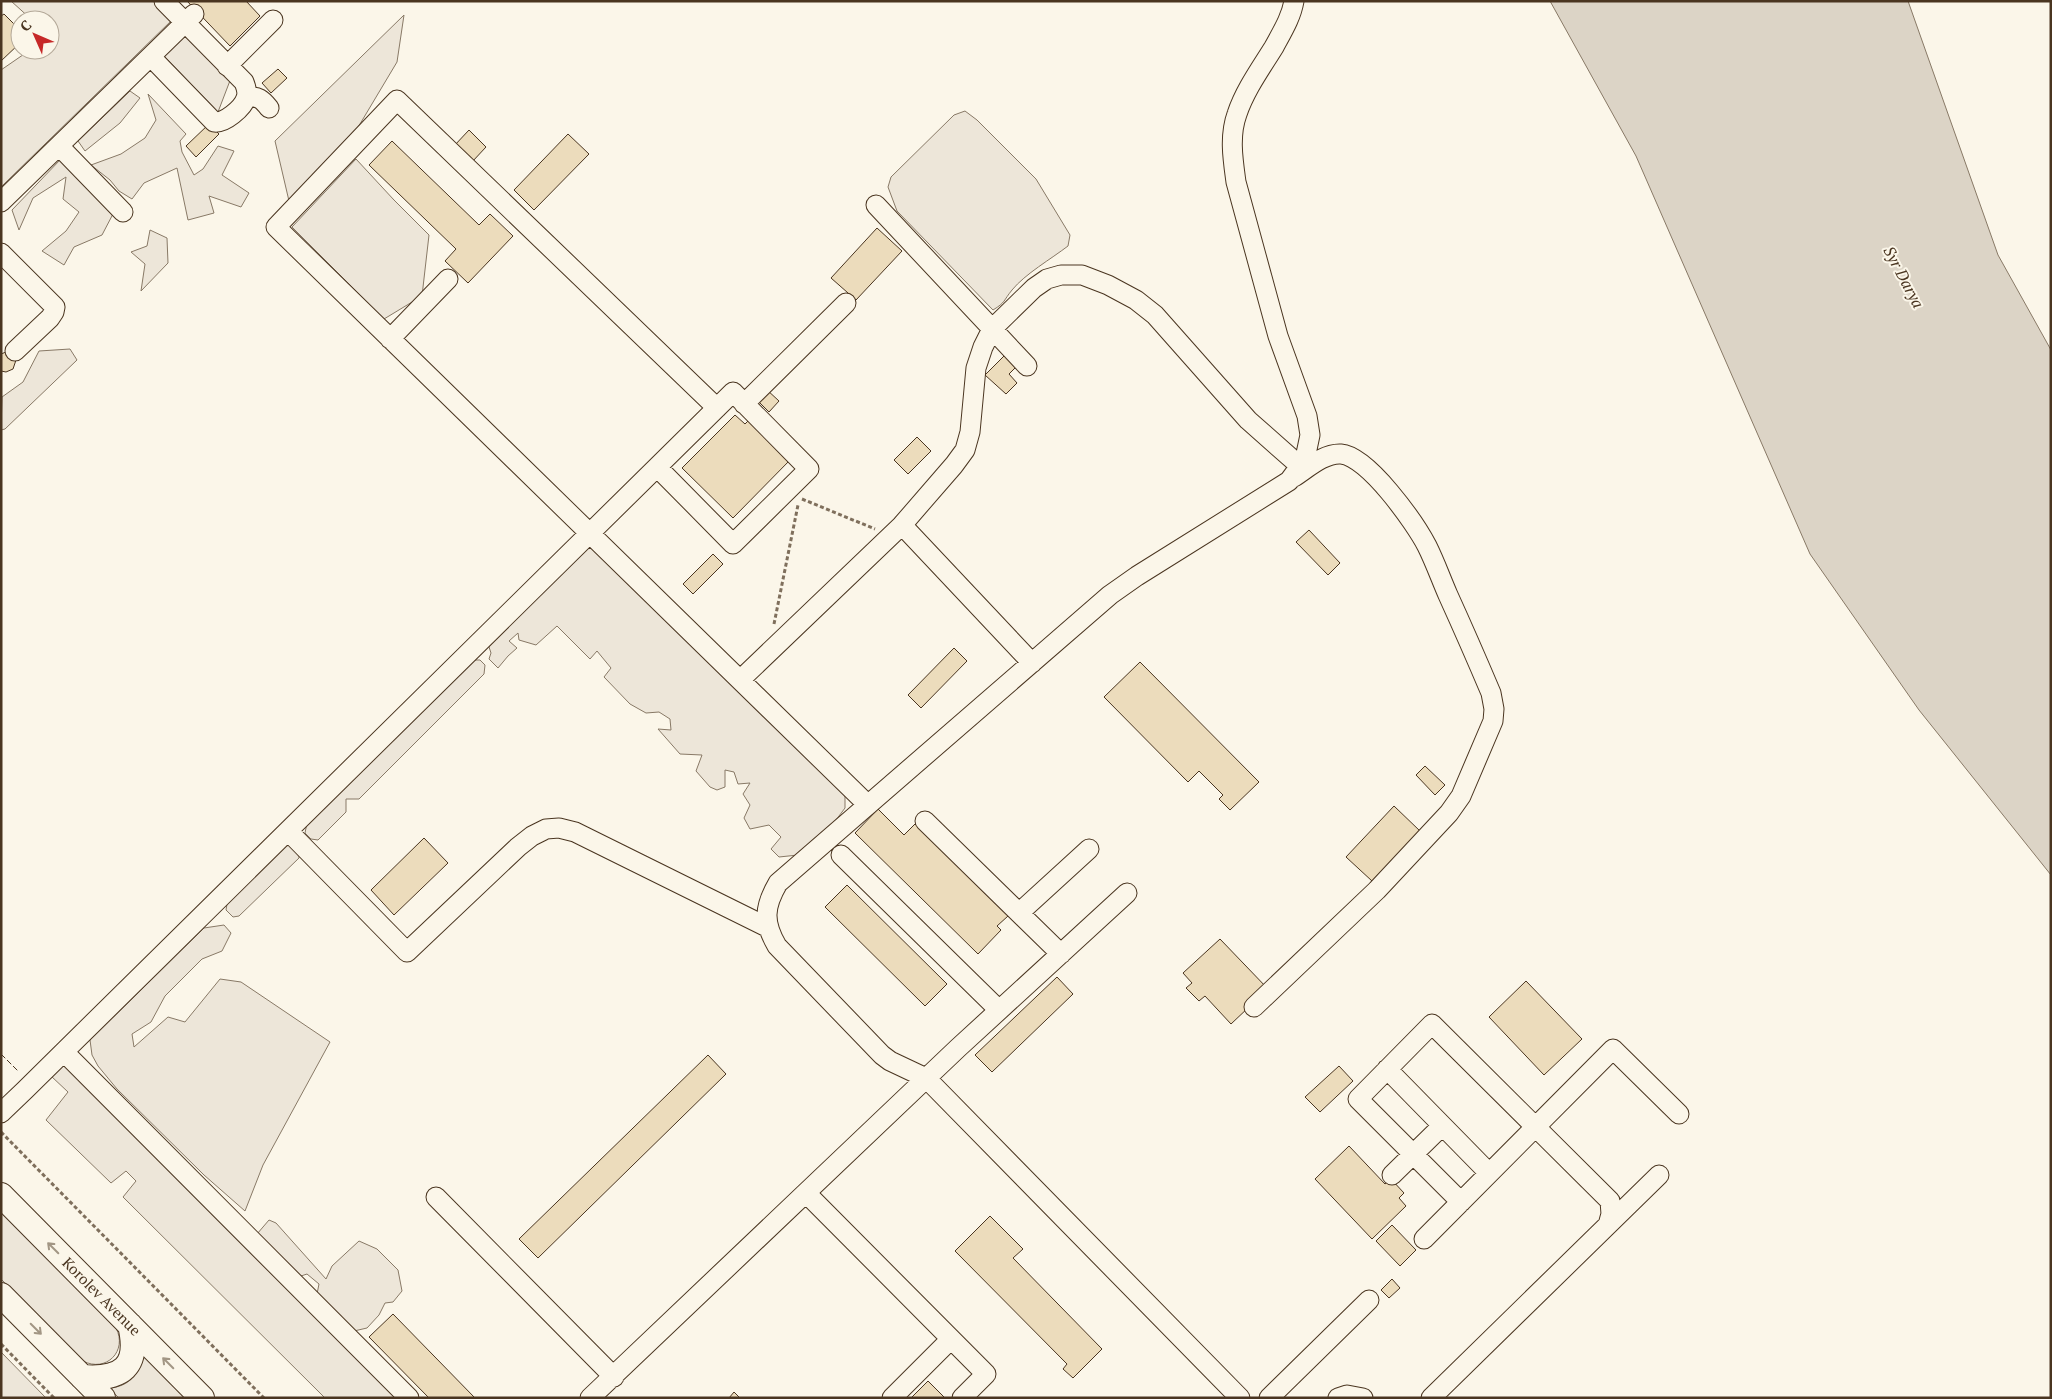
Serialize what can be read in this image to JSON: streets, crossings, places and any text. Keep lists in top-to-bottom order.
{
  "streets": {
    "main road": ["Korolev Avenue"]
  },
  "water": ["Syr Darya"],
  "north": "top left"
}
